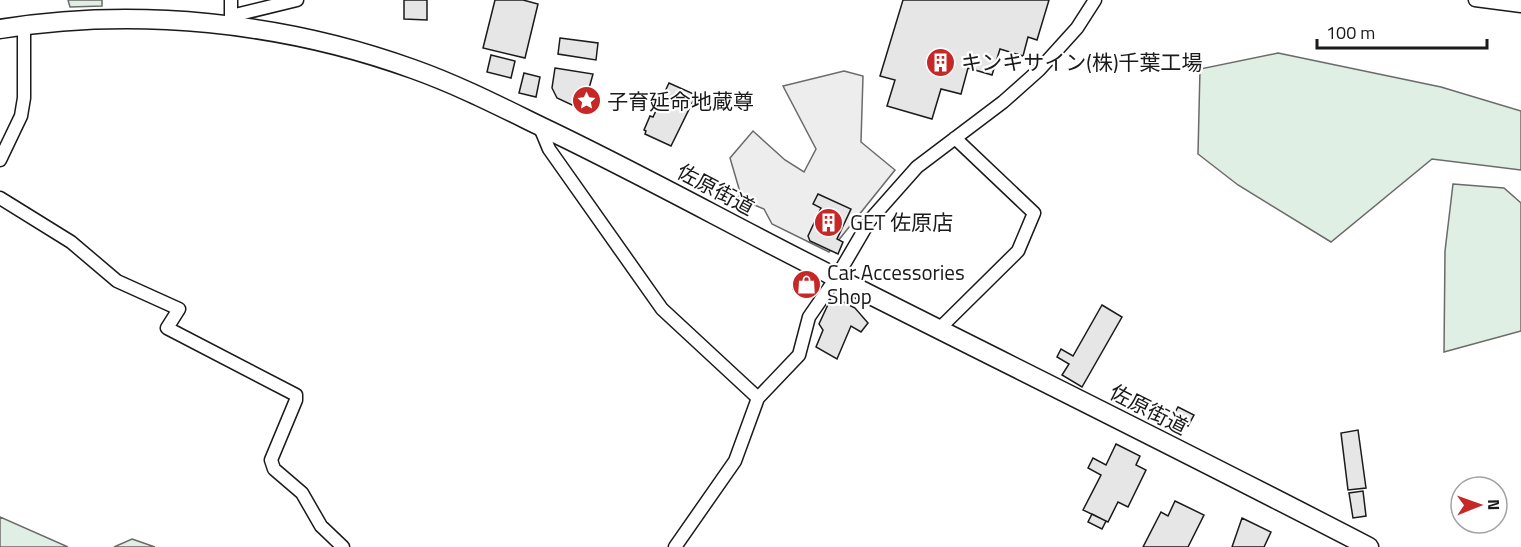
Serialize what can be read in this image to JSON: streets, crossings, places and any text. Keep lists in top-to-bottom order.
{
  "streets": {
    "highway": ["佐原街道"]
  },
  "places": {
    "building": ["キンキサイン(株)千葉工場", "GET 佐原店"],
    "place": ["子育延命地蔵尊"],
    "shop": ["Car Accessories Shop"]
  },
  "scale_bar": "100 m",
  "north": "right"
}
